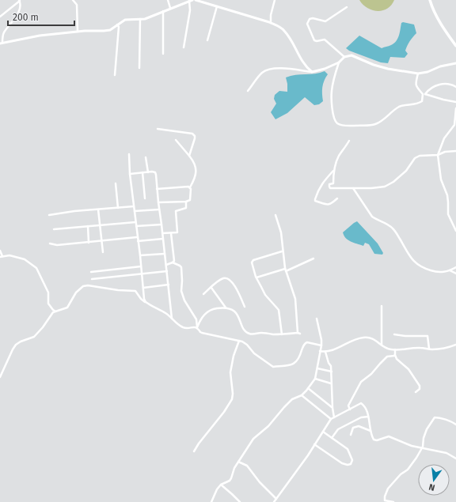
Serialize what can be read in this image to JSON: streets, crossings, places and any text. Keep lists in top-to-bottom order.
{
  "scale_bar": "200 m",
  "north": "bottom"
}
